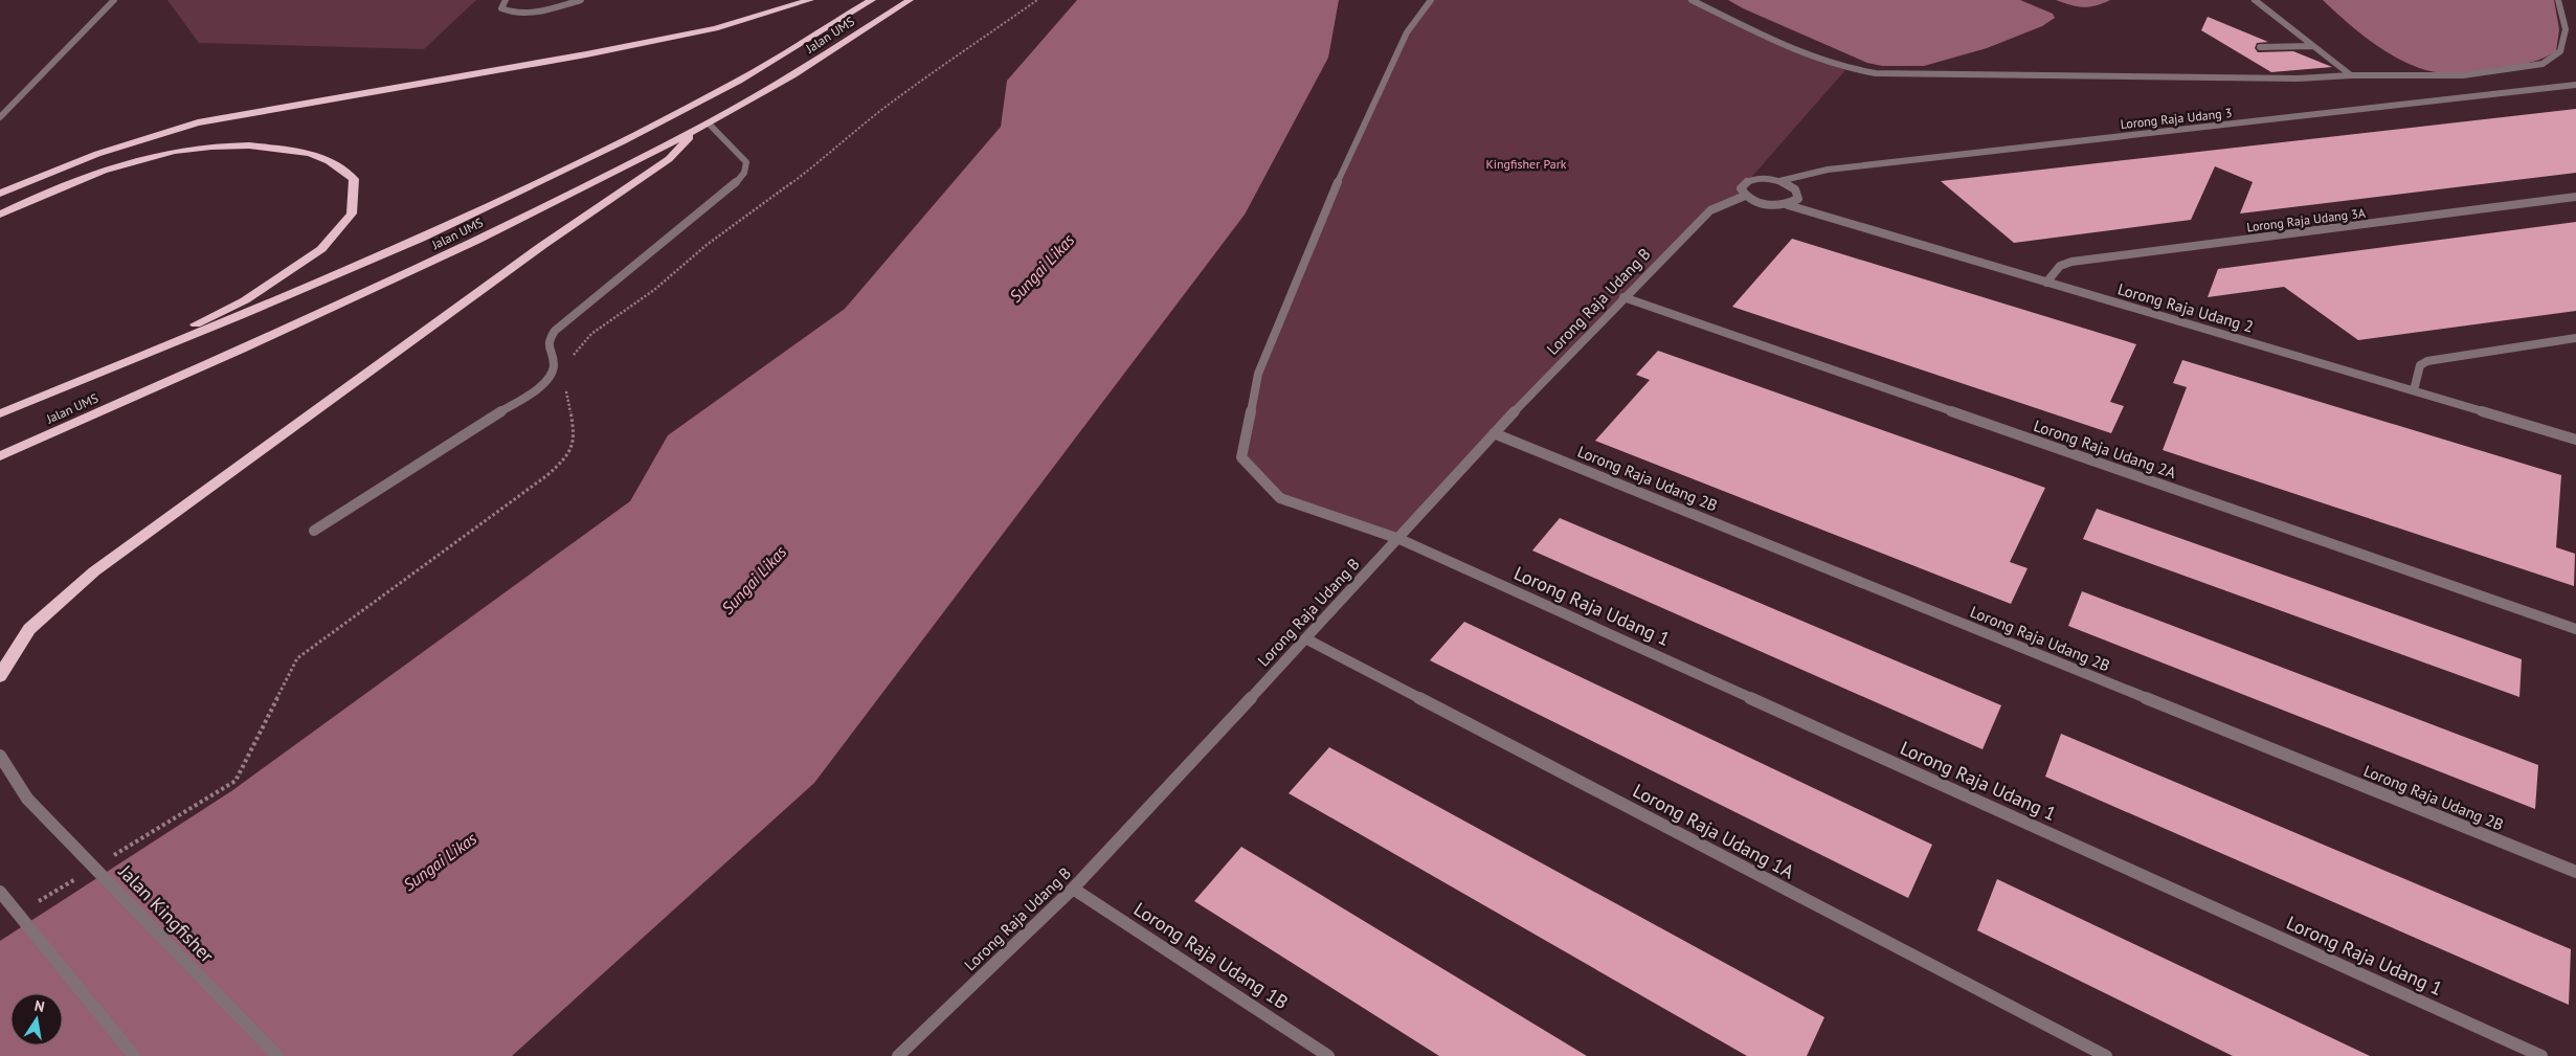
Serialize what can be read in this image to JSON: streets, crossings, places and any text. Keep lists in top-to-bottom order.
{
  "streets": {
    "highway": ["Jalan UMS"],
    "street": [
      "Lorong Raja Udang 3",
      "Lorong Raja Udang 3A",
      "Lorong Raja Udang B",
      "Lorong Raja Udang 2",
      "Lorong Raja Udang 2A",
      "Lorong Raja Udang 2B",
      "Lorong Raja Udang 1",
      "Lorong Raja Udang 1A",
      "Jalan Kingfisher",
      "Lorong Raja Udang 1B"
    ]
  },
  "crossings": [
    ["Lorong Raja Udang 3", "Lorong Raja Udang B"],
    ["Lorong Raja Udang 3", "Lorong Raja Udang 2"],
    ["Lorong Raja Udang 3A", "Lorong Raja Udang 2"],
    ["Lorong Raja Udang B", "Lorong Raja Udang 2"],
    ["Lorong Raja Udang B", "Lorong Raja Udang 2A"],
    ["Lorong Raja Udang B", "Lorong Raja Udang 2B"],
    ["Lorong Raja Udang B", "Lorong Raja Udang 1"],
    ["Lorong Raja Udang B", "Lorong Raja Udang 1A"],
    ["Lorong Raja Udang B", "Lorong Raja Udang 1B"]
  ],
  "water": ["Sungai Likas"],
  "parks": ["Kingfisher Park"],
  "north": "top"
}
